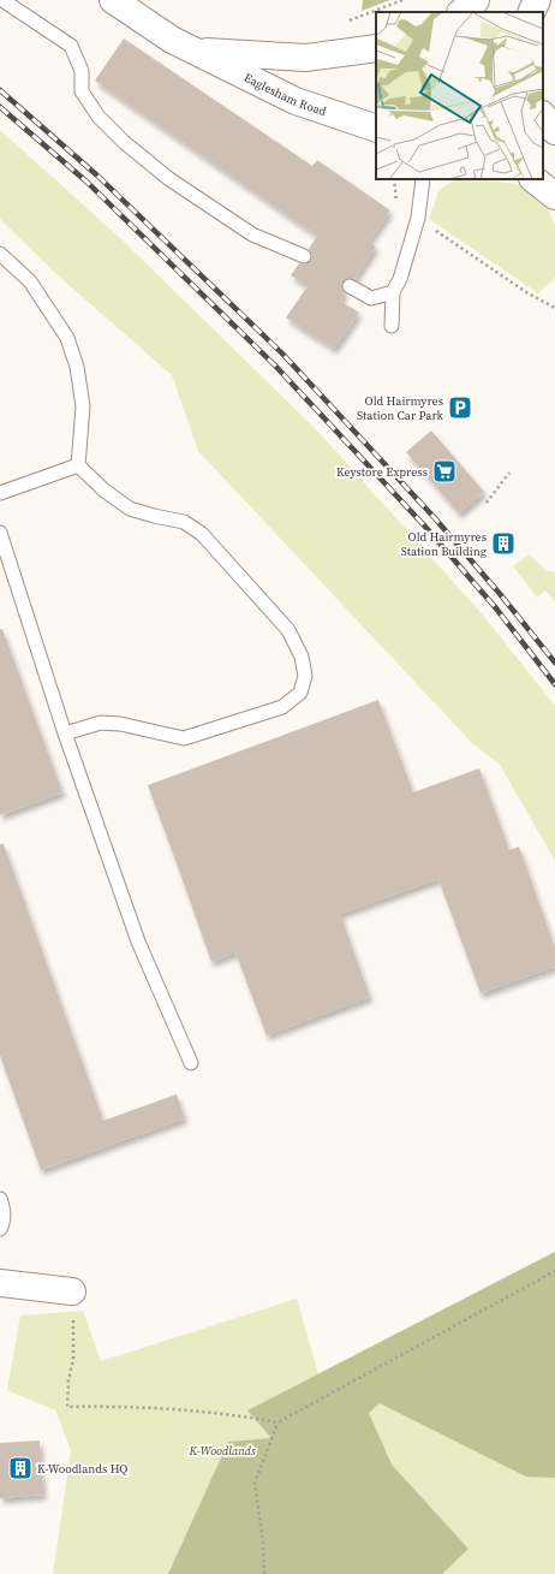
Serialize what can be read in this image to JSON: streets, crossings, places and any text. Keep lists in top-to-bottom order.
{
  "streets": {
    "main road": ["Eaglesham Road"]
  },
  "parks": ["K-Woodlands"],
  "places": {
    "parking": ["Old Hairmyres Station Car Park"],
    "supermarket": ["Keystore Express"],
    "building": ["Old Hairmyres Station Building", "K-Woodlands HQ"]
  }
}
